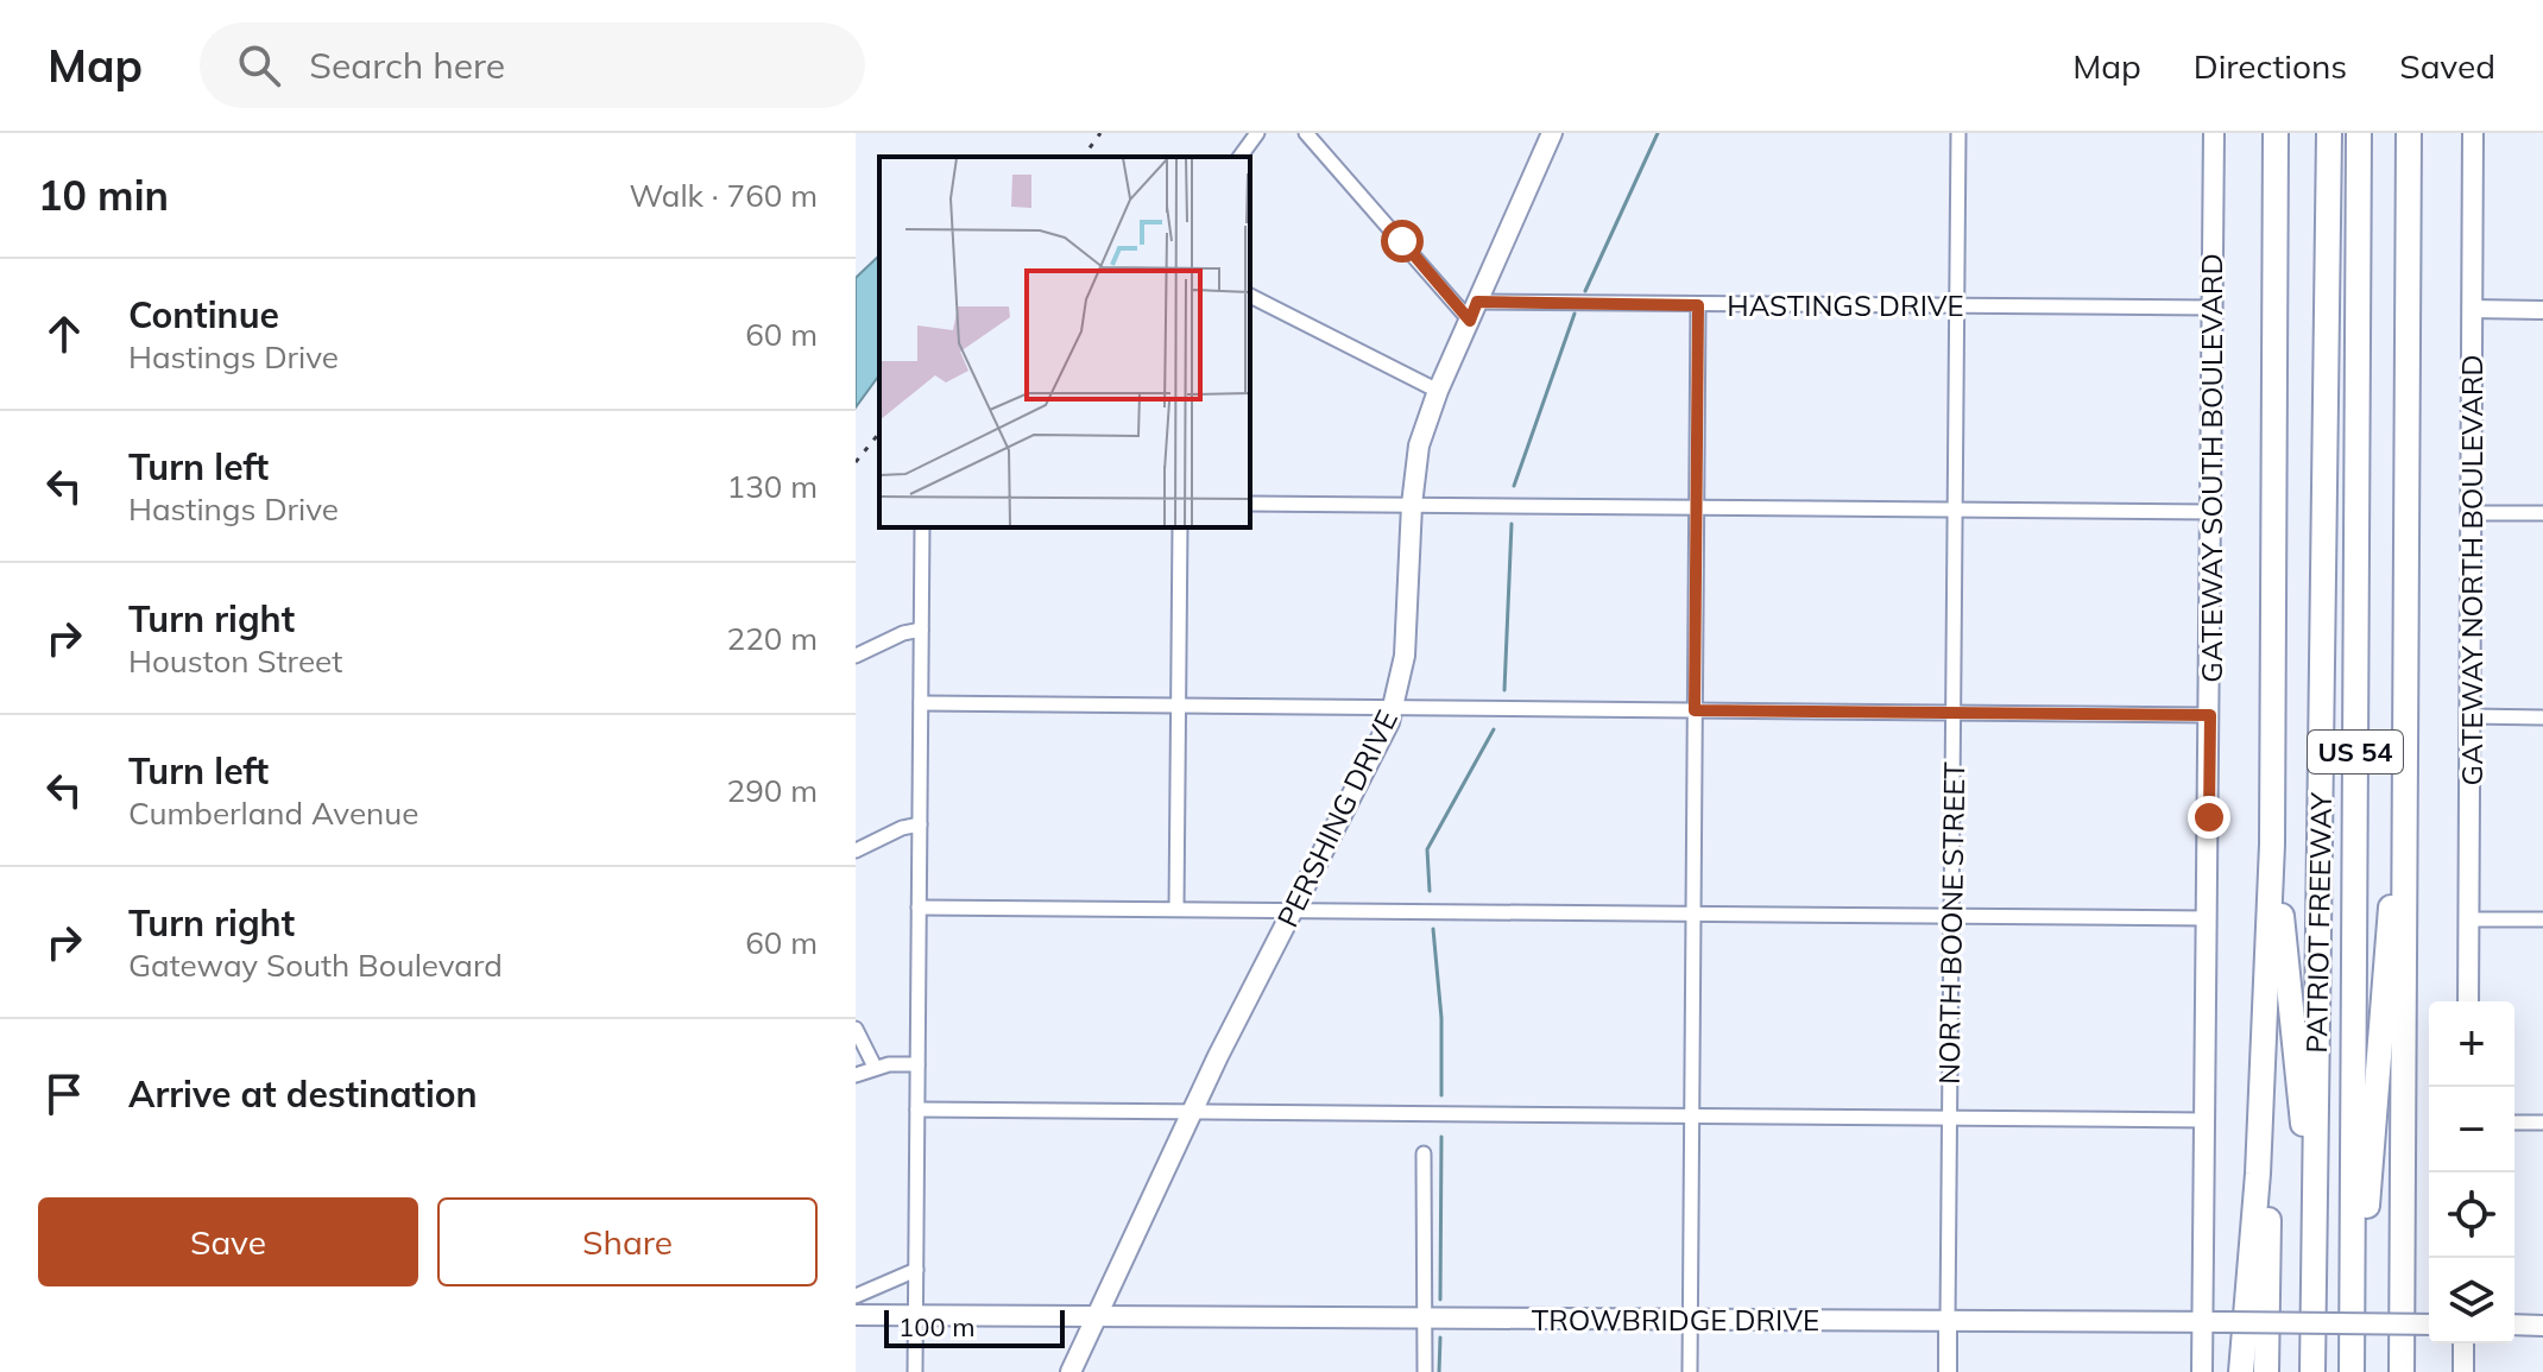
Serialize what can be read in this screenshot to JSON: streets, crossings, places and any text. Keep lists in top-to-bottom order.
{
  "streets": {
    "highway": ["US 54", "PATRIOT FREEWAY"],
    "main road": [
      "GATEWAY SOUTH BOULEVARD",
      "GATEWAY NORTH BOULEVARD",
      "PERSHING DRIVE",
      "TROWBRIDGE DRIVE"
    ],
    "street": ["HASTINGS DRIVE", "NORTH BOONE STREET"]
  },
  "crossings": [
    ["HASTINGS DRIVE", "GATEWAY SOUTH BOULEVARD"],
    ["HASTINGS DRIVE", "PERSHING DRIVE"],
    ["HASTINGS DRIVE", "NORTH BOONE STREET"],
    ["GATEWAY SOUTH BOULEVARD", "TROWBRIDGE DRIVE"],
    ["PERSHING DRIVE", "TROWBRIDGE DRIVE"],
    ["NORTH BOONE STREET", "TROWBRIDGE DRIVE"]
  ],
  "scale_bar": "100 m",
  "page": {
    "header": "Map",
    "search": "Search here",
    "nav": ["Map", "Directions", "Saved"],
    "heading": ["10 min", "Walk · 760 m"],
    "list": [
      ["Continue", "Hastings Drive", "60 m"],
      ["Turn left", "Hastings Drive", "130 m"],
      ["Turn right", "Houston Street", "220 m"],
      ["Turn left", "Cumberland Avenue", "290 m"],
      ["Turn right", "Gateway South Boulevard", "60 m"],
      "Arrive at destination"
    ],
    "map_buttons": ["+", "−"],
    "buttons": ["Save", "Share"],
    "scale": "100 m"
  }
}
